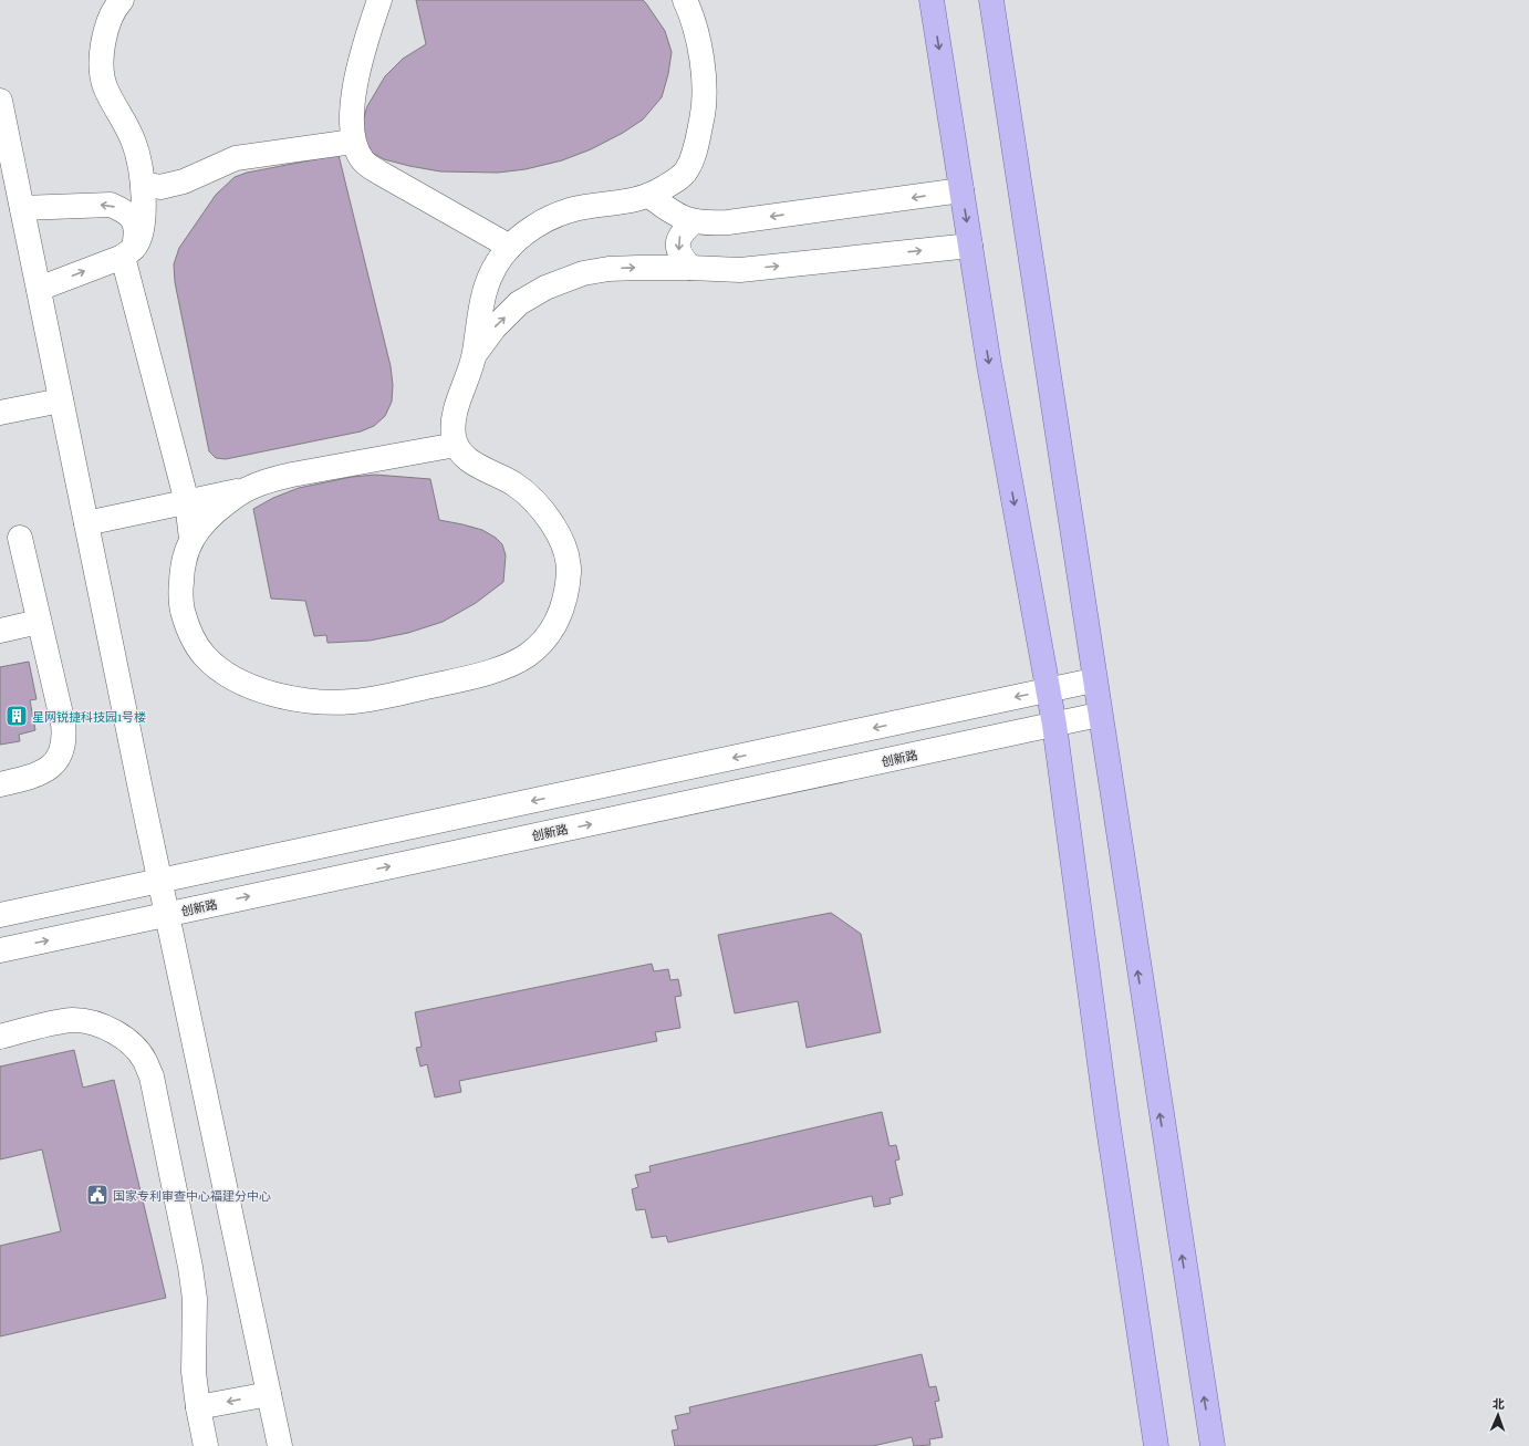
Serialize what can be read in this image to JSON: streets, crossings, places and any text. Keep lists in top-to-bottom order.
{
  "streets": {
    "street": ["创新路"]
  },
  "places": {
    "building": ["星网锐捷科技园1号楼"],
    "public building": ["国家专利审查中心福建分中心"]
  },
  "north": "top"
}
